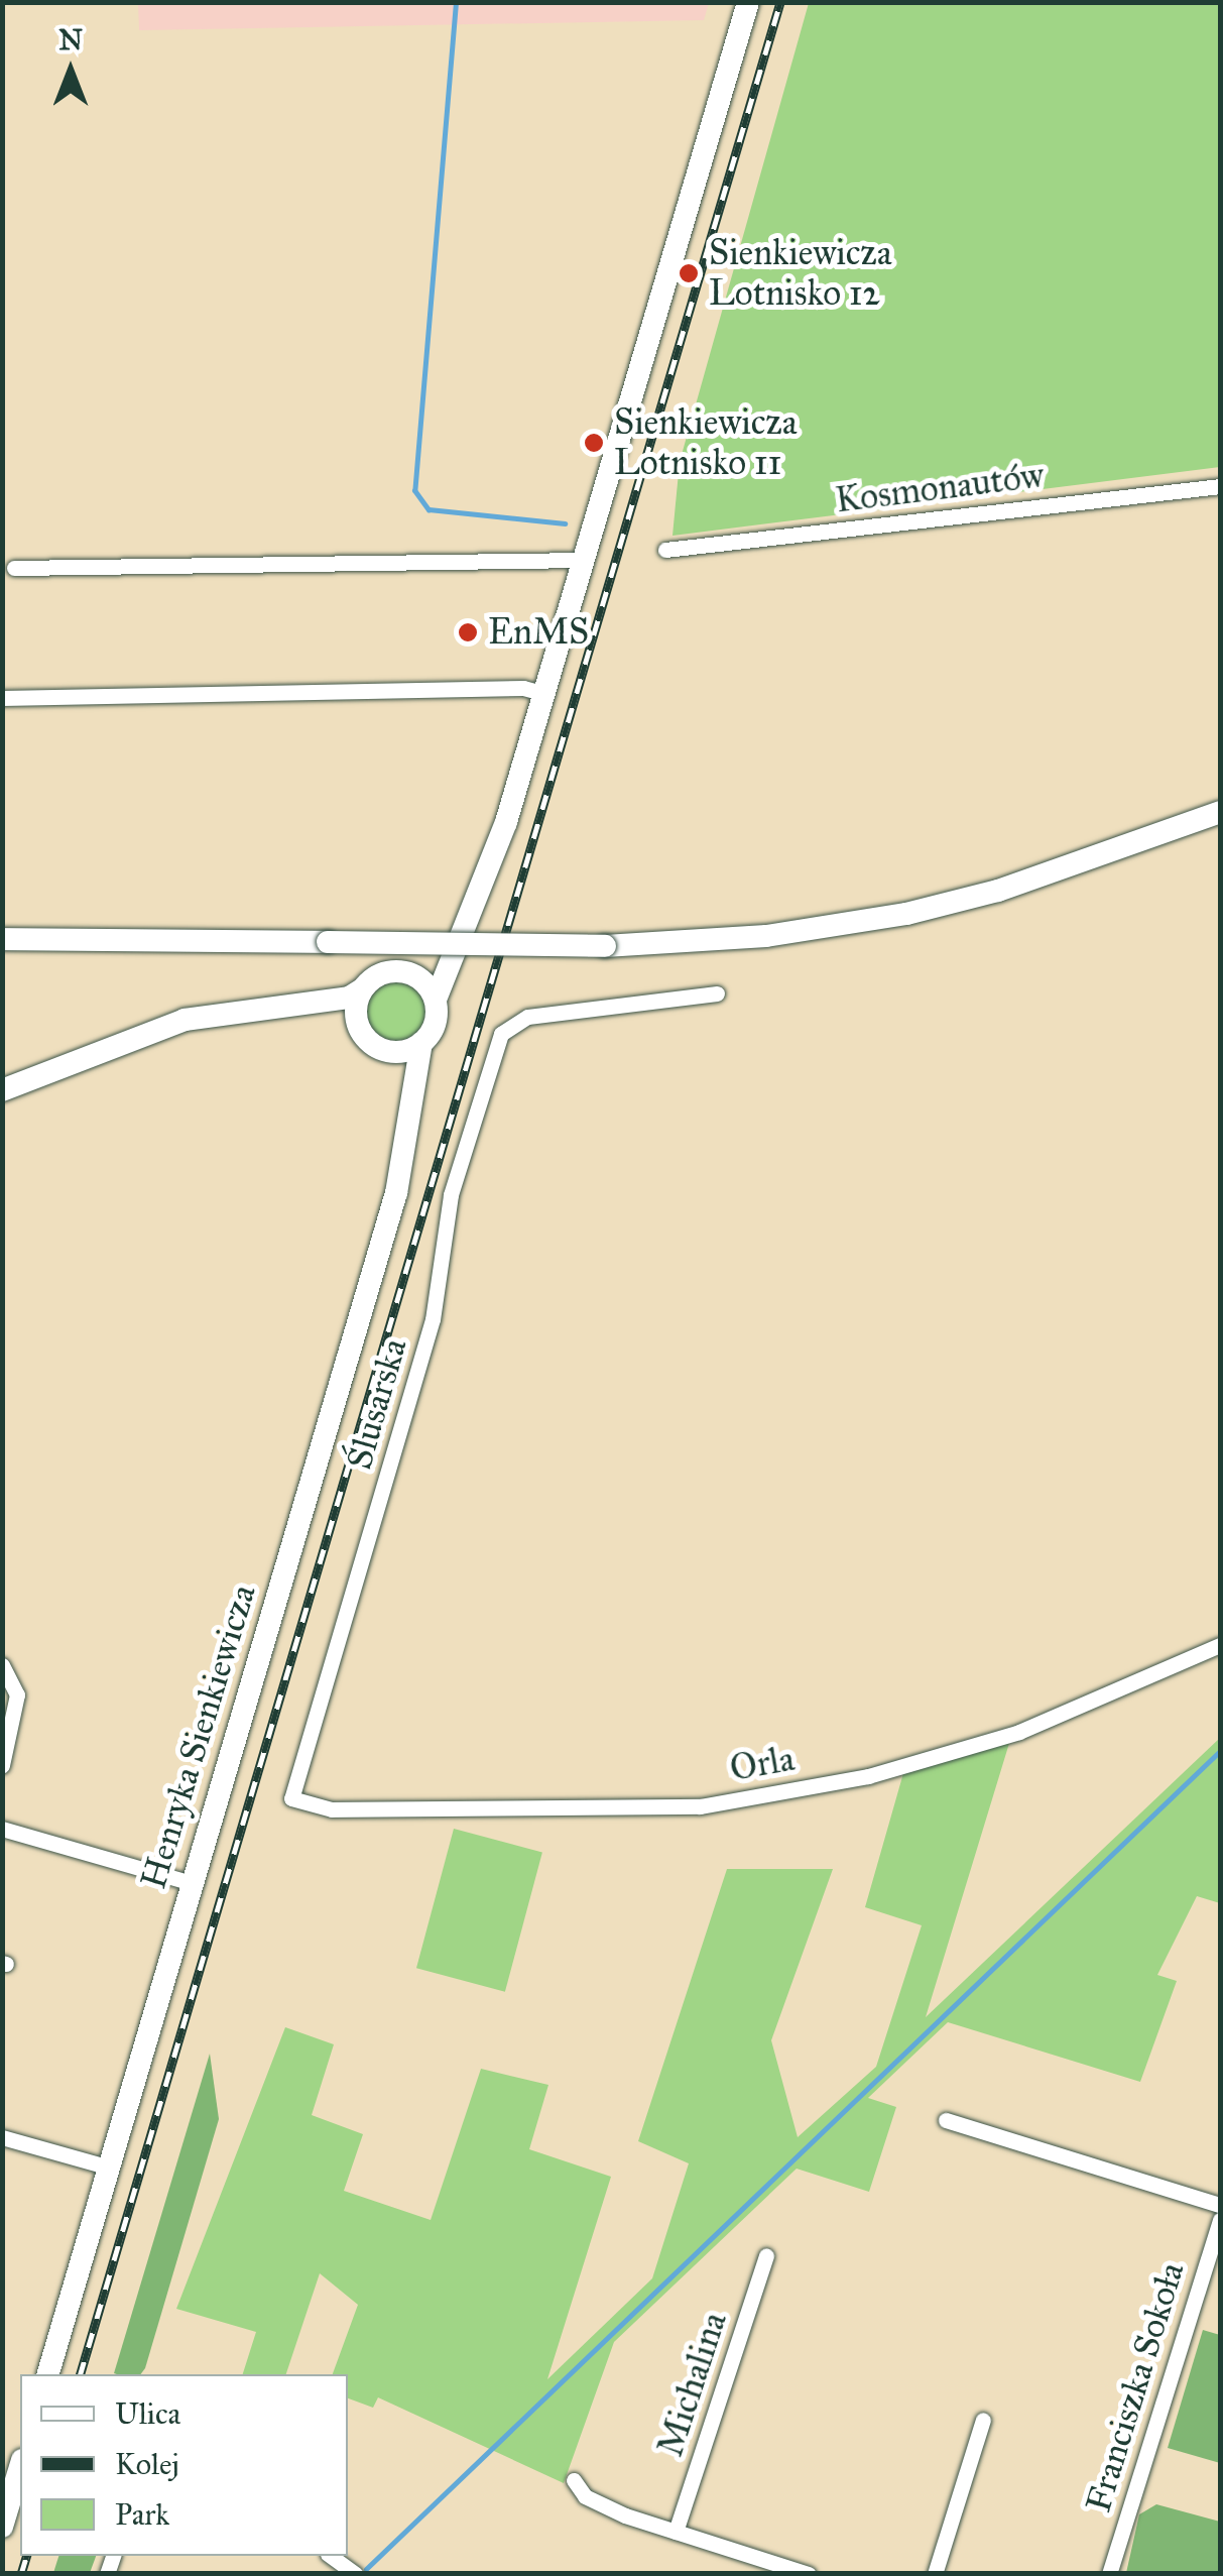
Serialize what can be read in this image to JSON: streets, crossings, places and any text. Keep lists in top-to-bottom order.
{
  "streets": {
    "main road": ["Henryka Sienkiewicza"],
    "street": [
      "Kosmonautów",
      "Ślusarska",
      "Orla",
      "Michalina",
      "Franciszka Sokoła"
    ]
  },
  "crossings": [
    ["Ślusarska", "Orla"]
  ],
  "places": ["Sienkiewicza Lotnisko 12", "Sienkiewicza Lotnisko 11", "EnMS"],
  "legend": ["Ulica", "Kolej", "Park"],
  "north": "top"
}
